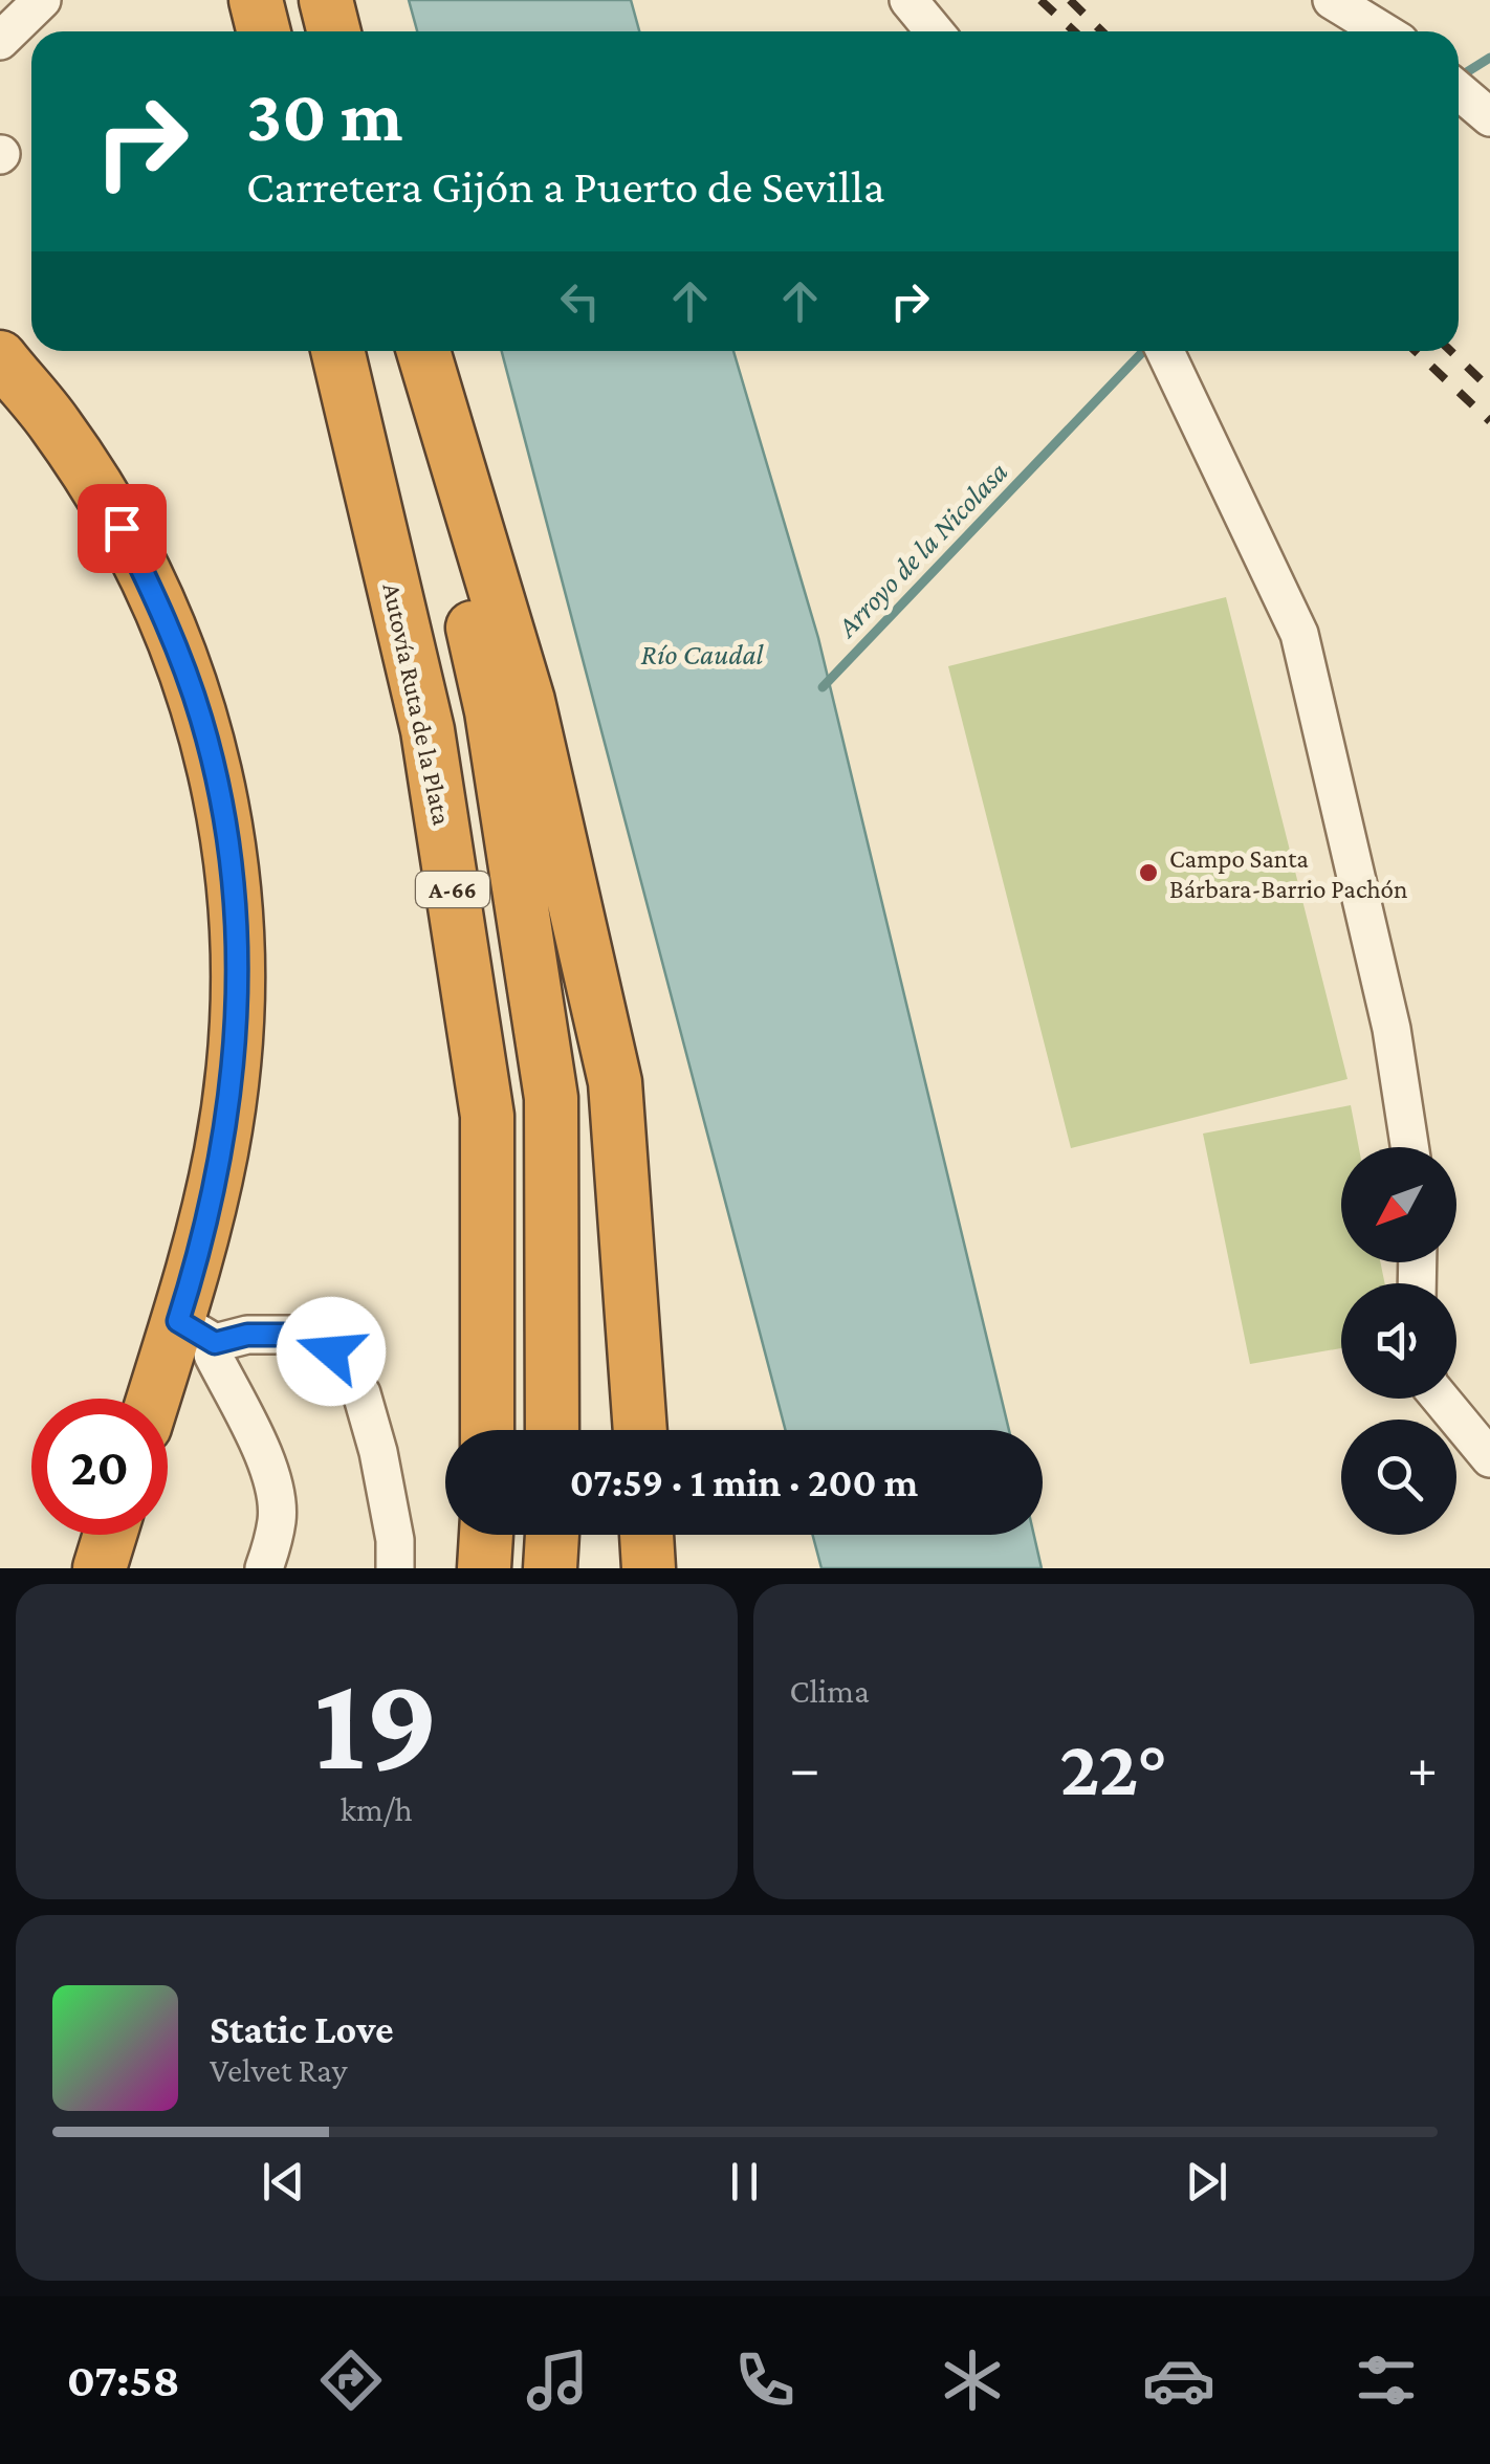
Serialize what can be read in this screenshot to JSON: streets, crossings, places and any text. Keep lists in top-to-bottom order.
{
  "streets": {
    "highway": ["Autovía Ruta de la Plata", "A-66"]
  },
  "water": ["Arroyo de la Nicolasa", "Río Caudal"],
  "places": ["Campo Santa Bárbara-Barrio Pachón"],
  "north": "bottom left",
  "page": {
    "turn": ["30 m", "Carretera Gijón a Puerto de Sevilla"],
    "limit": "20",
    "trip": "07:59 · 1 min · 200 m",
    "tile": [
      ["19", "km/h"],
      "Clima"
    ],
    "heat": ["−", "22°", "+"],
    "song": ["Static Love", "Velvet Ray"],
    "tabs": "07:58"
  }
}
